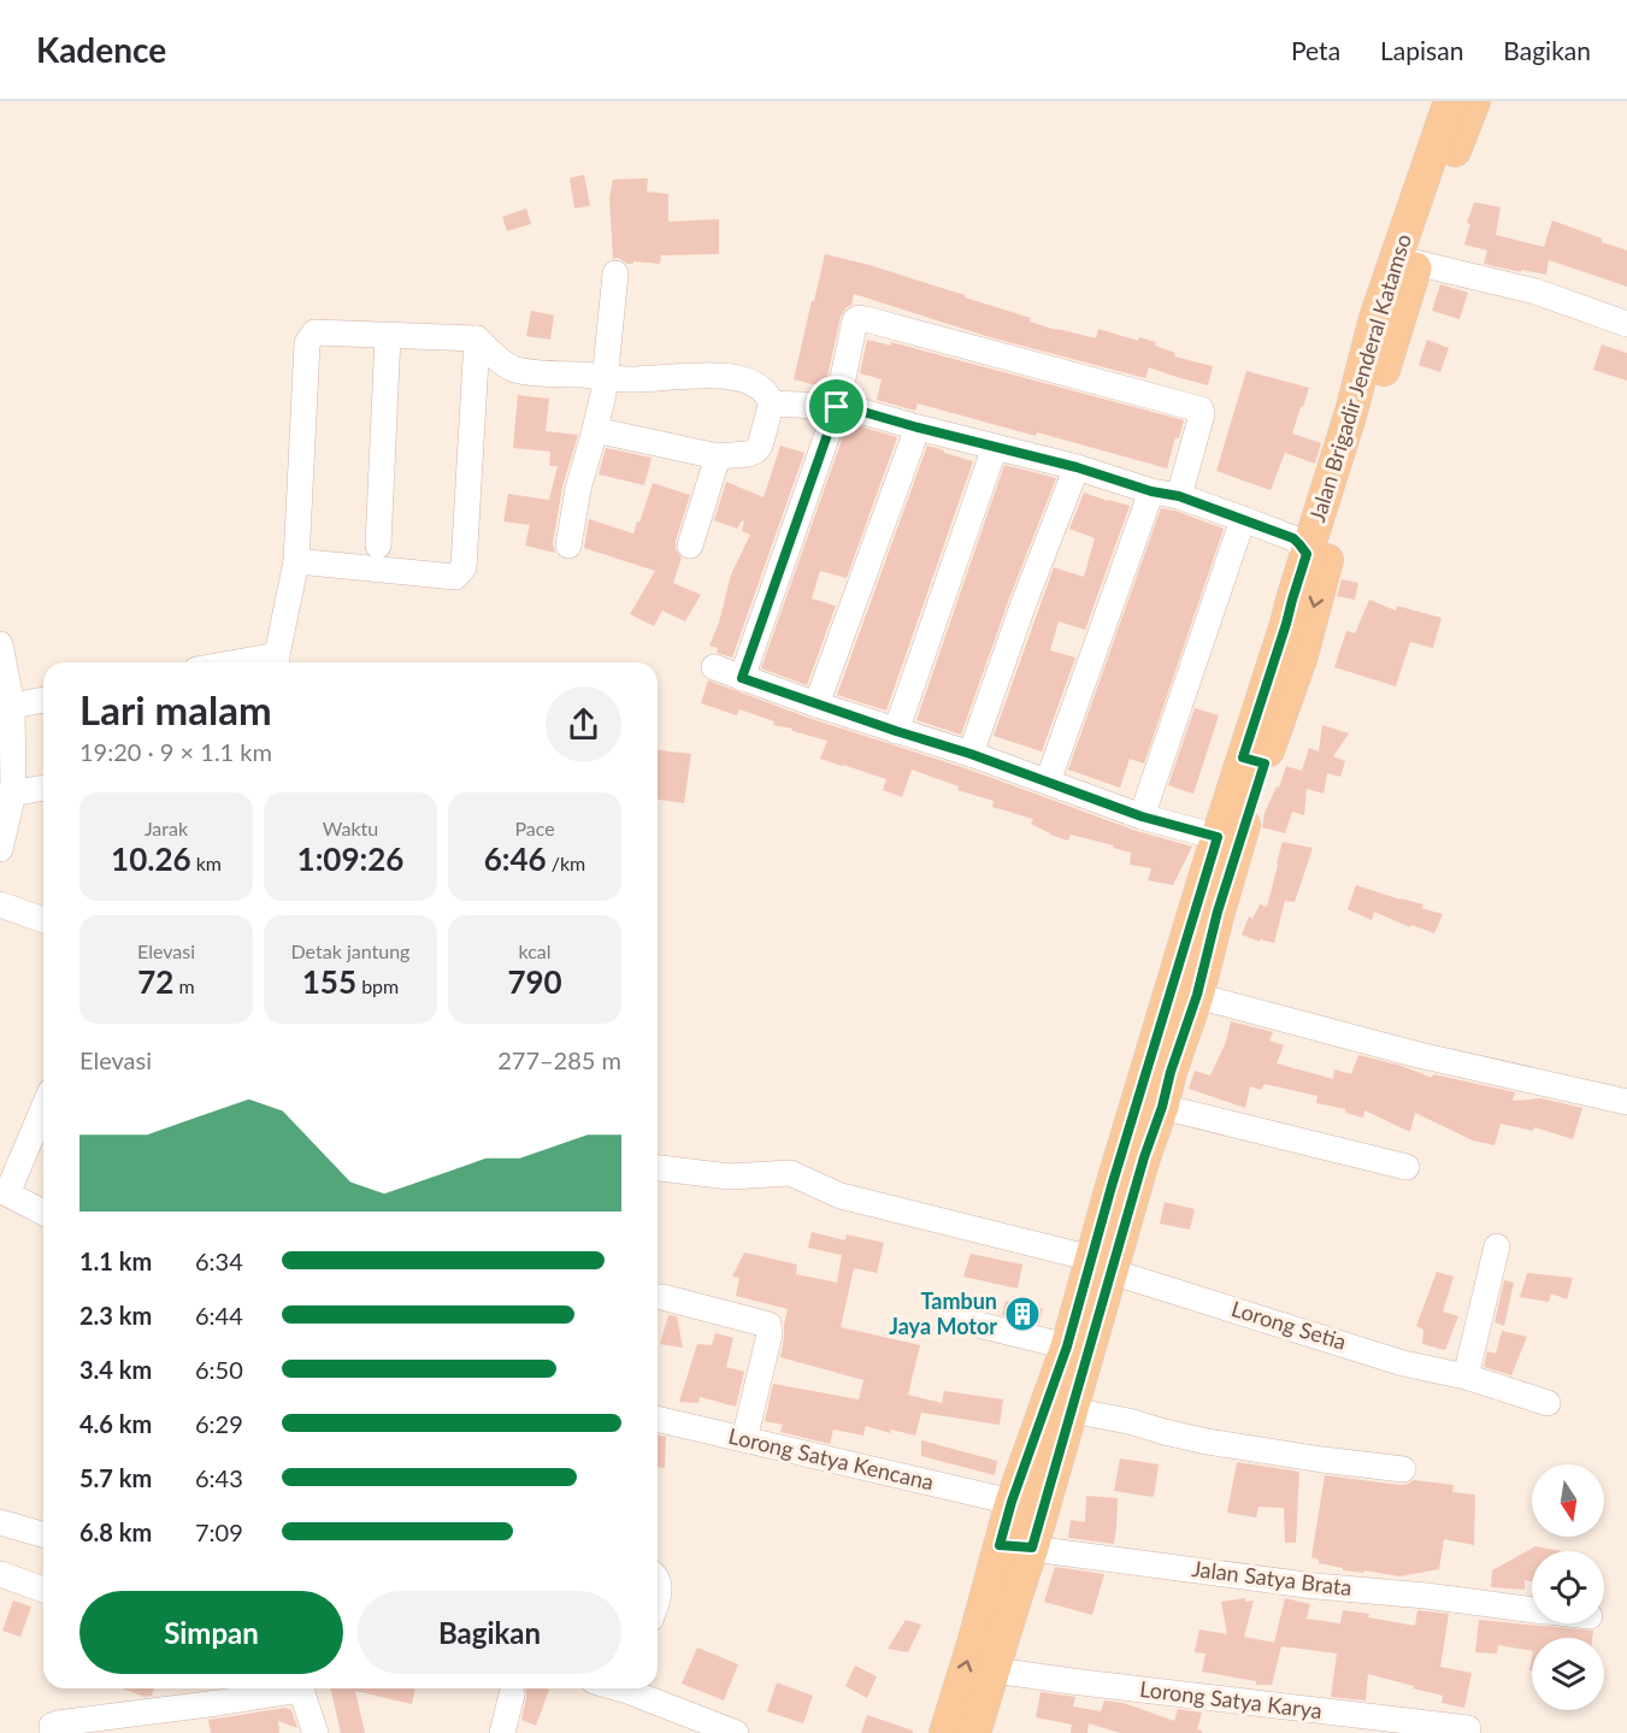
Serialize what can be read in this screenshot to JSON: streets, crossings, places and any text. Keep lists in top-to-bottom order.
{
  "streets": {
    "main road": ["Jalan Brigadir Jenderal Katamso"],
    "street": [
      "Lorong Setia",
      "Lorong Satya Kencana",
      "Jalan Satya Brata",
      "Lorong Satya Karya"
    ]
  },
  "crossings": [
    ["Jalan Brigadir Jenderal Katamso", "Lorong Setia"],
    ["Jalan Brigadir Jenderal Katamso", "Lorong Satya Kencana"],
    ["Jalan Brigadir Jenderal Katamso", "Jalan Satya Brata"],
    ["Jalan Brigadir Jenderal Katamso", "Lorong Satya Karya"]
  ],
  "places": {
    "building": ["Tambun Jaya Motor"]
  },
  "north": "bottom",
  "page": {
    "header": "Kadence",
    "nav": ["Peta", "Lapisan", "Bagikan"],
    "heading": ["Lari malam", "19:20 · 9 × 1.1 km"],
    "stats": [
      ["Jarak", "10.26 km"],
      ["Waktu", "1:09:26"],
      ["Pace", "6:46 /km"],
      ["Elevasi", "72 m"],
      ["Detak jantung", "155 bpm"],
      ["kcal", "790"]
    ],
    "chart": ["Elevasi", "277–285 m"],
    "list": [
      {
        "name": "1.1 km",
        "note": "6:34"
      },
      {
        "name": "2.3 km",
        "note": "6:44"
      },
      {
        "name": "3.4 km",
        "note": "6:50"
      },
      {
        "name": "4.6 km",
        "note": "6:29"
      },
      {
        "name": "5.7 km",
        "note": "6:43"
      },
      {
        "name": "6.8 km",
        "note": "7:09"
      }
    ],
    "buttons": ["Simpan", "Bagikan"]
  }
}
